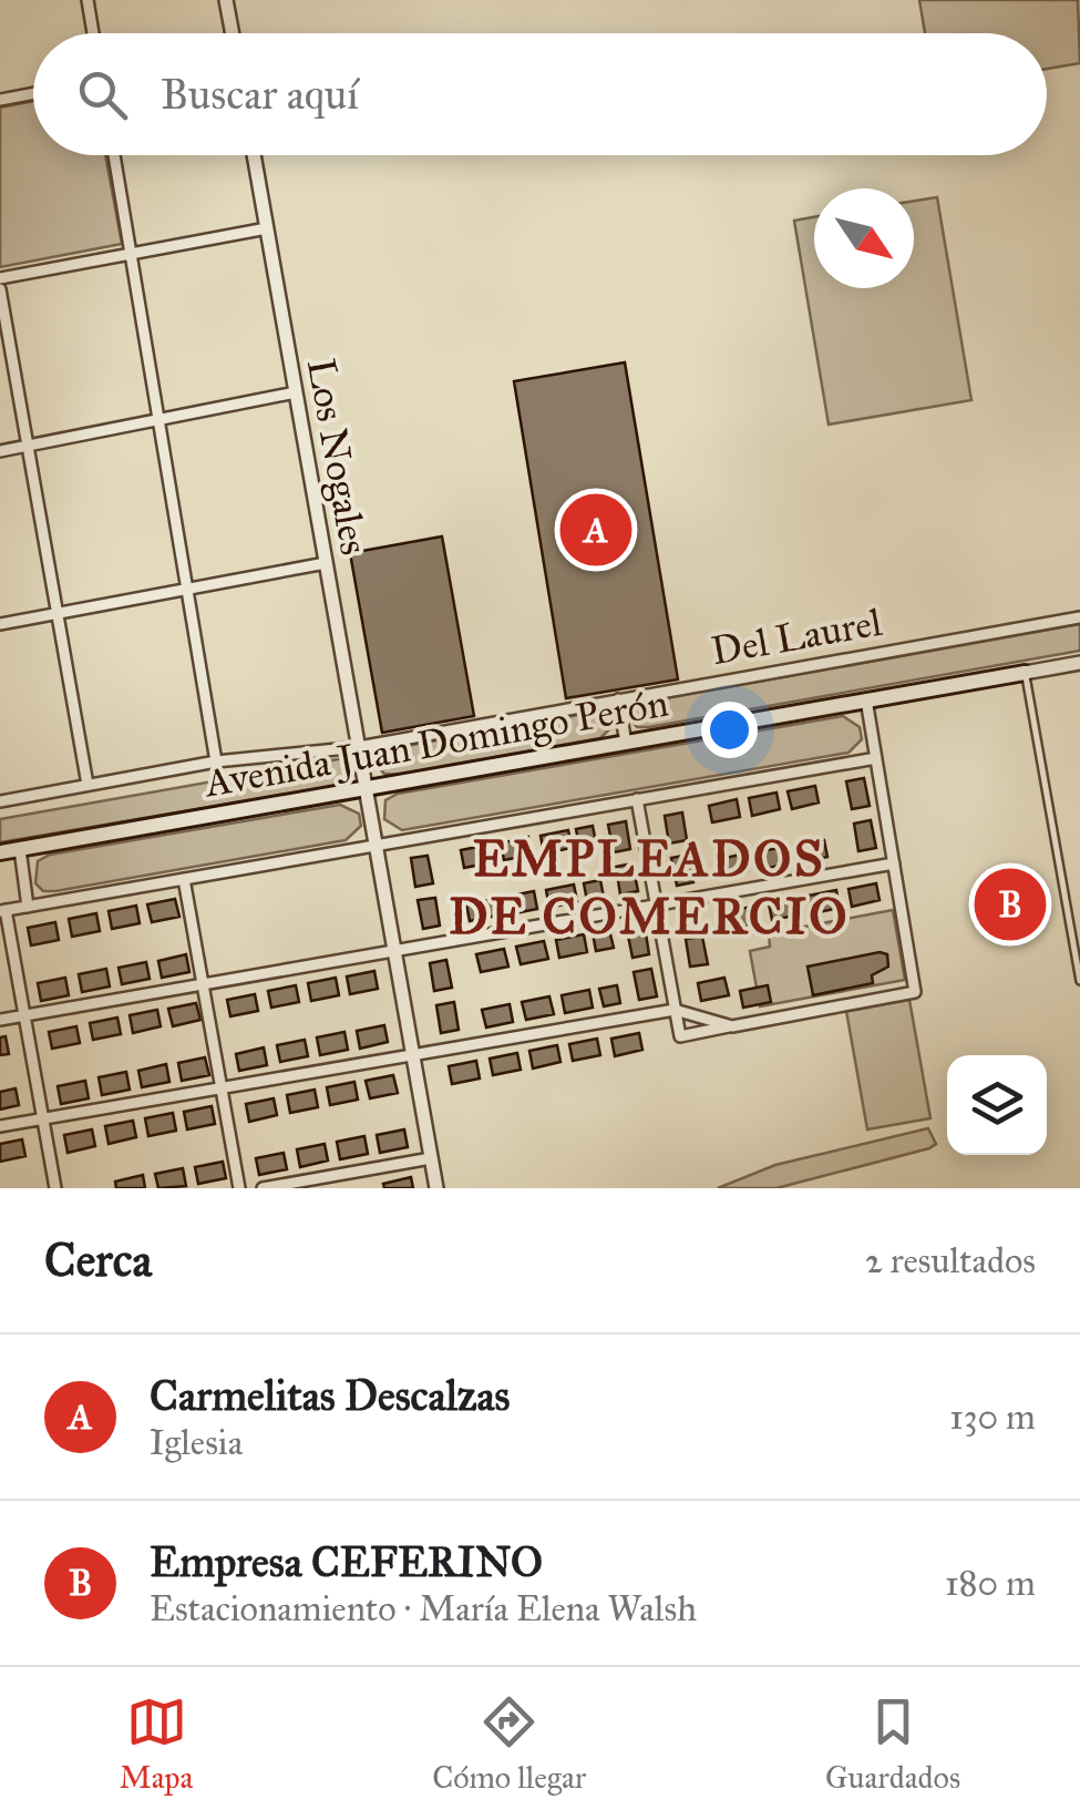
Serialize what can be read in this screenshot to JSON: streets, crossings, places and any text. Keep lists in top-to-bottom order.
{
  "streets": {
    "main road": ["Avenida Juan Domingo Perón"],
    "street": ["Los Nogales", "Del Laurel"]
  },
  "crossings": [
    ["Los Nogales", "Del Laurel"],
    ["Los Nogales", "Avenida Juan Domingo Perón"]
  ],
  "districts": ["EMPLEADOS DE COMERCIO"],
  "north": "bottom right",
  "page": {
    "search": "Buscar aquí",
    "pins": ["A", "B"],
    "heading": ["Cerca", "2 resultados"],
    "list": [
      {
        "mark": "A",
        "name": "Carmelitas Descalzas",
        "note": "Iglesia",
        "value": "130 m"
      },
      {
        "mark": "B",
        "name": "Empresa CEFERINO",
        "note": "Estacionamiento · María Elena Walsh",
        "value": "180 m"
      }
    ],
    "nav": ["Mapa", "Cómo llegar", "Guardados"]
  }
}
